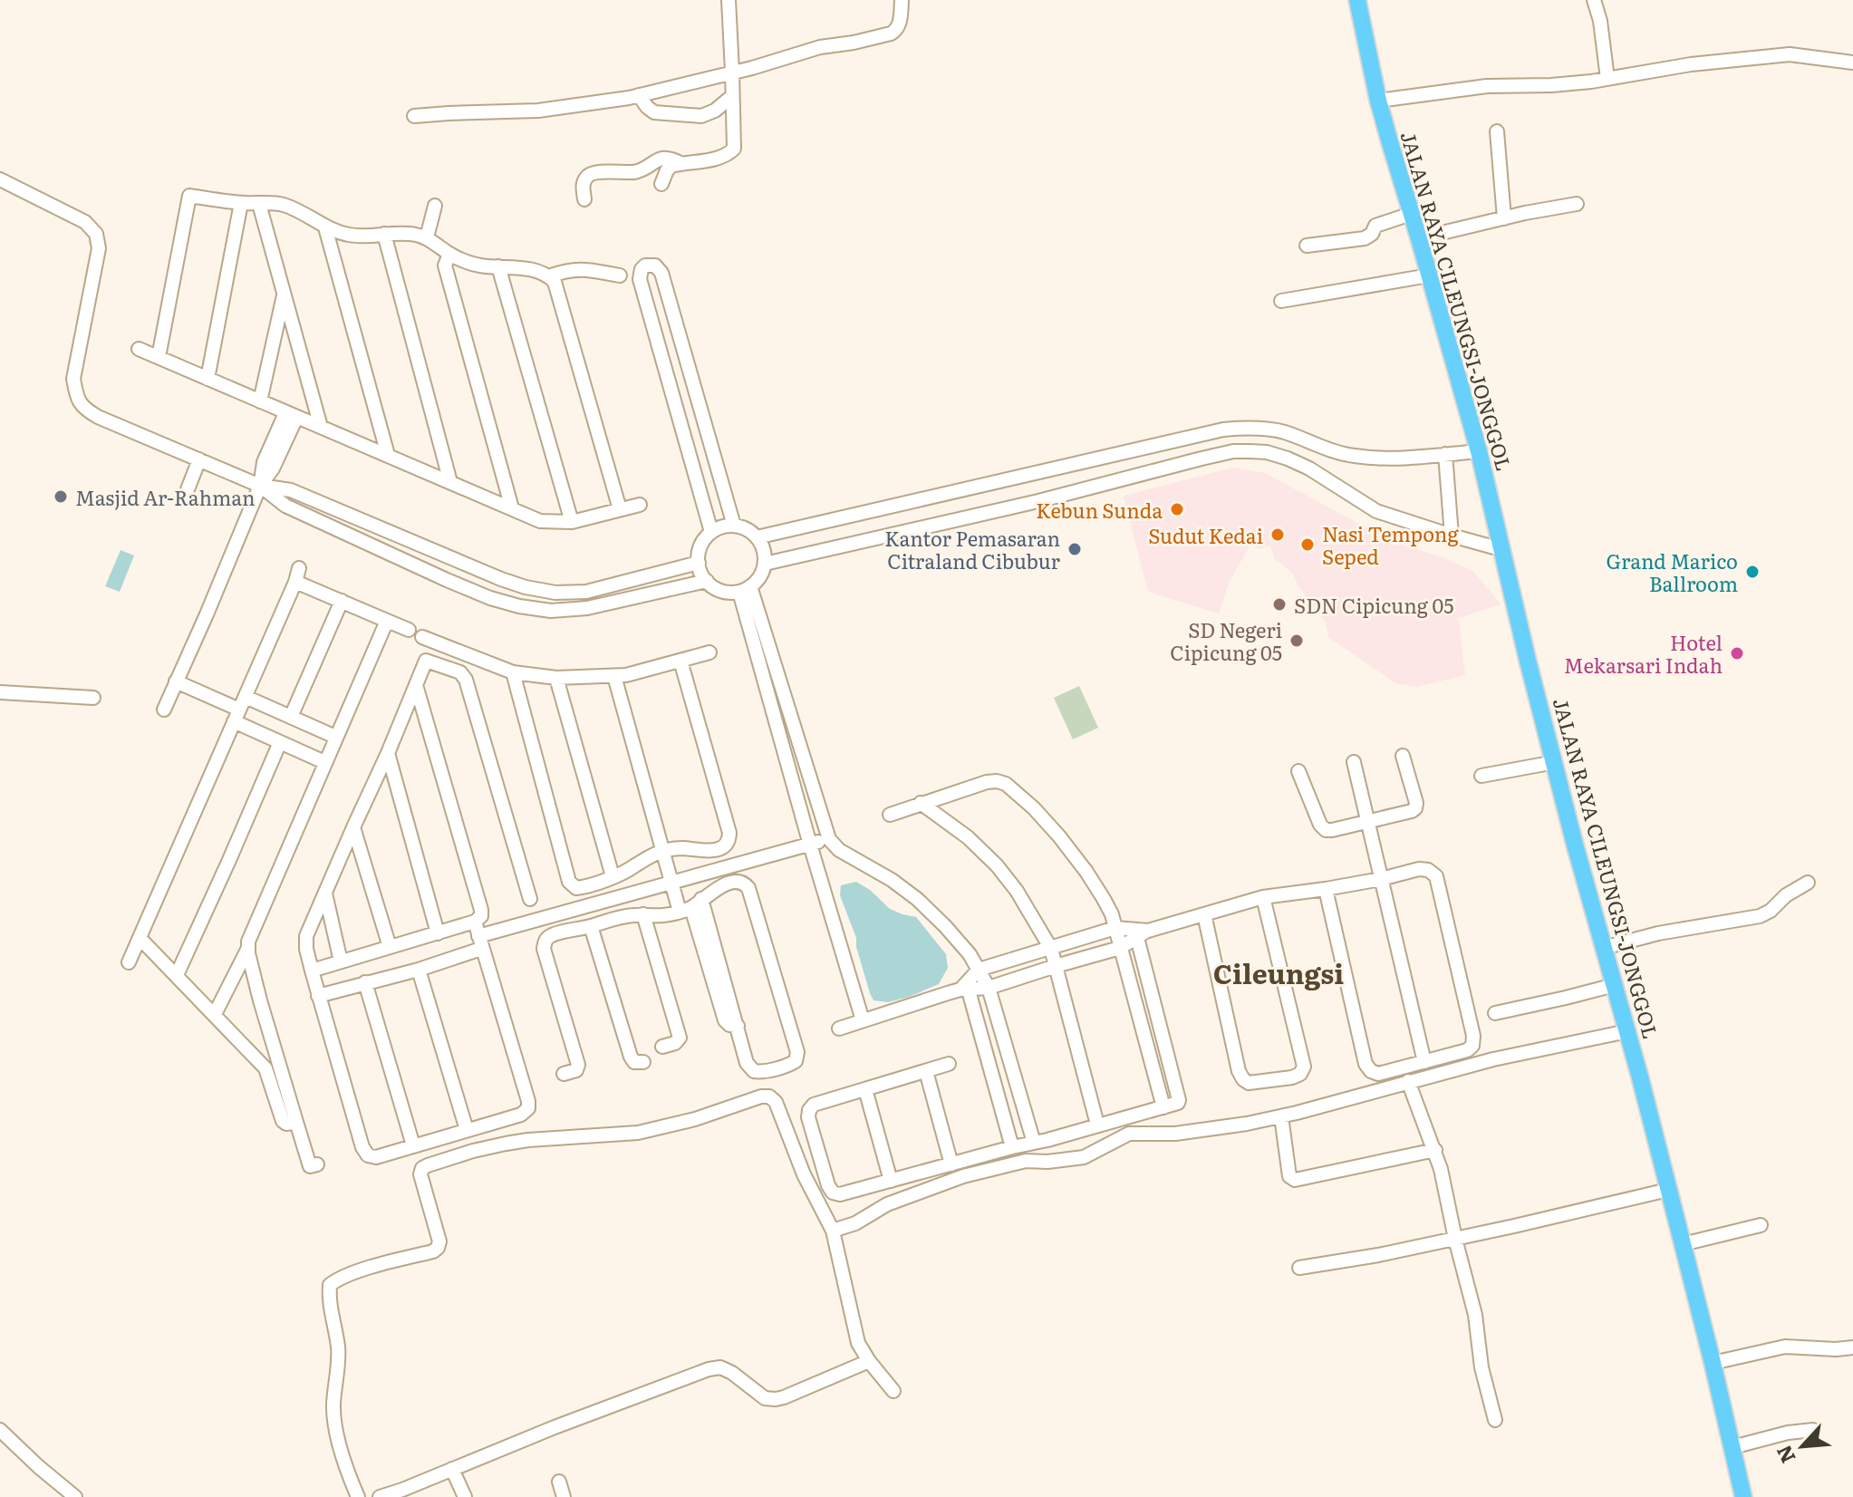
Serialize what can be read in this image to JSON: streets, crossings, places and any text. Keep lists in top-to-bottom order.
{
  "streets": {
    "main road": ["JALAN RAYA CILEUNGSI-JONGGOL"]
  },
  "districts": ["Cileungsi"],
  "places": [
    "Masjid Ar-Rahman",
    "Kebun Sunda",
    "Sudut Kedai",
    "Nasi Tempong Seped",
    "Kantor Pemasaran Citraland Cibubur",
    "Grand Marico Ballroom",
    "SDN Cipicung 05",
    "SD Negeri Cipicung 05",
    "Hotel Mekarsari Indah"
  ],
  "north": "bottom left"
}
